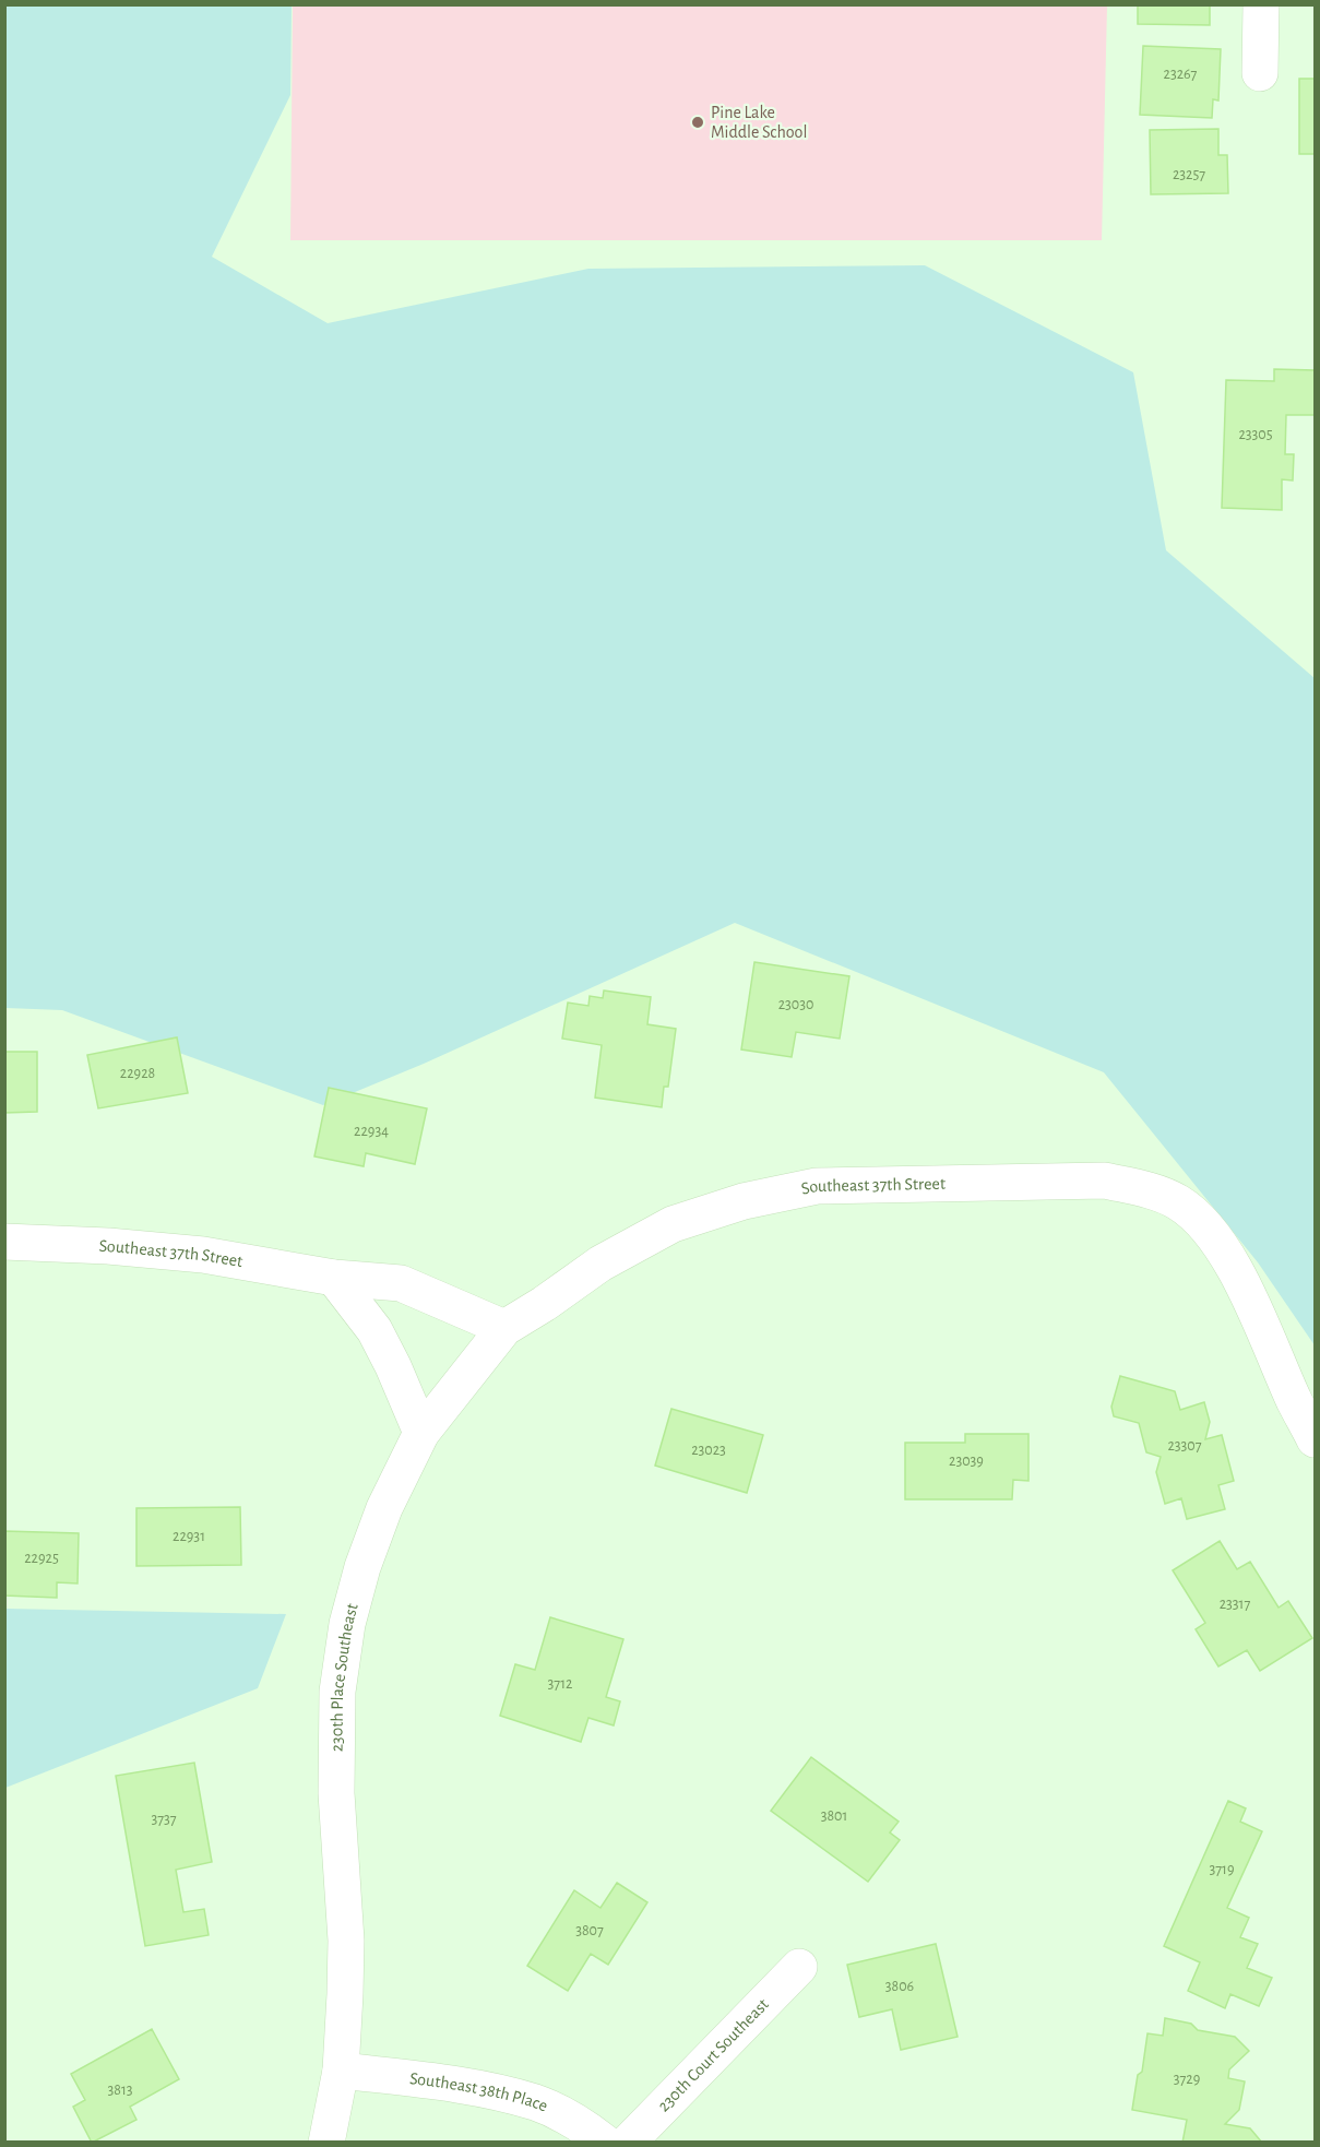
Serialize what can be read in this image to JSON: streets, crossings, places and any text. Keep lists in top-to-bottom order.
{
  "streets": {
    "street": [
      "Southeast 37th Street",
      "230th Place Southeast",
      "230th Court Southeast",
      "Southeast 38th Place"
    ]
  },
  "crossings": [
    ["Southeast 37th Street", "230th Place Southeast"],
    ["230th Place Southeast", "Southeast 38th Place"]
  ],
  "places": ["Pine Lake Middle School"],
  "house_numbers": [
    "23267",
    "23257",
    "23305",
    "23030",
    "22928",
    "22934",
    "23307",
    "23023",
    "23039",
    "22931",
    "22925",
    "23317",
    "3712",
    "3801",
    "3737",
    "3719",
    "3807",
    "3806",
    "3729",
    "3813"
  ]
}
